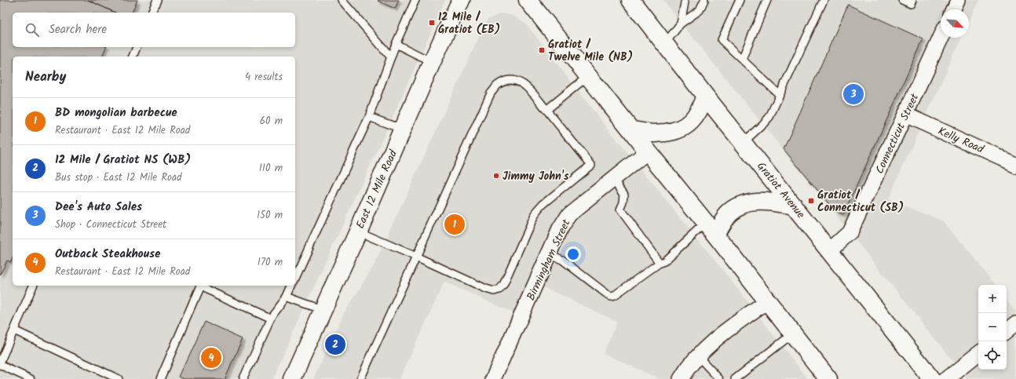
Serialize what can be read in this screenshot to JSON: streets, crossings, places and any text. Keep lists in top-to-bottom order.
{
  "streets": {
    "main road": ["East 12 Mile Road", "Gratiot Avenue"],
    "street": ["Connecticut Street", "Kelly Road", "Birmingham Street"]
  },
  "crossings": [
    ["Connecticut Street", "Kelly Road"],
    ["Connecticut Street", "Gratiot Avenue"]
  ],
  "places": {
    "transit": ["12 Mile / Gratiot (EB)", "Gratiot / Twelve Mile (NB)", "Gratiot / Connecticut (SB)"],
    "other": ["Jimmy John's"]
  },
  "north": "bottom right",
  "page": {
    "search": "Search here",
    "heading": ["Nearby", "4 results"],
    "pins": [
      "3",
      "1",
      "2",
      "4"
    ],
    "list": [
      {
        "mark": "1",
        "name": "BD mongolian barbecue",
        "note": "Restaurant · East 12 Mile Road",
        "value": "60 m"
      },
      {
        "mark": "2",
        "name": "12 Mile / Gratiot NS (WB)",
        "note": "Bus stop · East 12 Mile Road",
        "value": "110 m"
      },
      {
        "mark": "3",
        "name": "Dee's Auto Sales",
        "note": "Shop · Connecticut Street",
        "value": "150 m"
      },
      {
        "mark": "4",
        "name": "Outback Steakhouse",
        "note": "Restaurant · East 12 Mile Road",
        "value": "170 m"
      }
    ],
    "map_buttons": ["+", "−"]
  }
}
